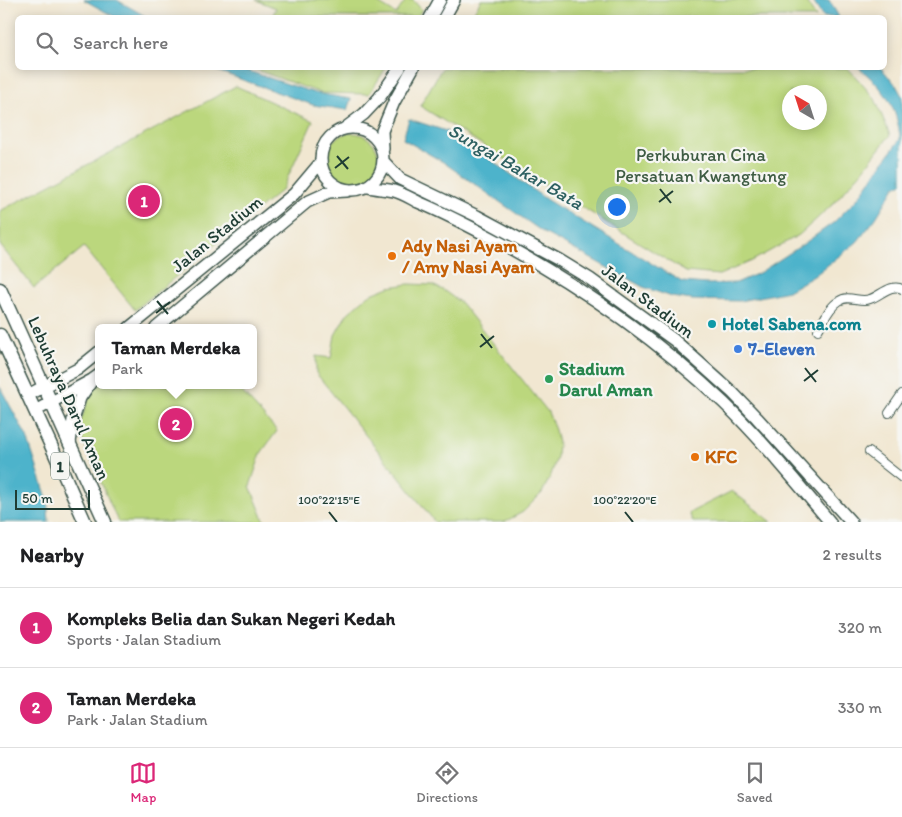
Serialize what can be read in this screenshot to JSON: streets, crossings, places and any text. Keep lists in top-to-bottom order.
{
  "streets": {
    "main road": ["Jalan Stadium", "Lebuhraya Darul Aman", "1"]
  },
  "water": ["Sungai Bakar Bata"],
  "parks": ["Perkuburan Cina Persatuan Kwangtung"],
  "places": [
    "Ady Nasi Ayam / Amy Nasi Ayam",
    "Hotel Sabena.com",
    "7-Eleven",
    "Stadium Darul Aman",
    "KFC"
  ],
  "scale_bar": "50 m",
  "north": "top left",
  "page": {
    "search": "Search here",
    "pins": ["1", "2"],
    "popup": ["Taman Merdeka", "Park"],
    "scale": "50 m",
    "heading": ["Nearby", "2 results"],
    "list": [
      {
        "mark": "1",
        "name": "Kompleks Belia dan Sukan Negeri Kedah",
        "note": "Sports · Jalan Stadium",
        "value": "320 m"
      },
      {
        "mark": "2",
        "name": "Taman Merdeka",
        "note": "Park · Jalan Stadium",
        "value": "330 m"
      }
    ],
    "nav": ["Map", "Directions", "Saved"]
  },
  "coordinates": ["100°22'15\"E", "100°22'20\"E"]
}
